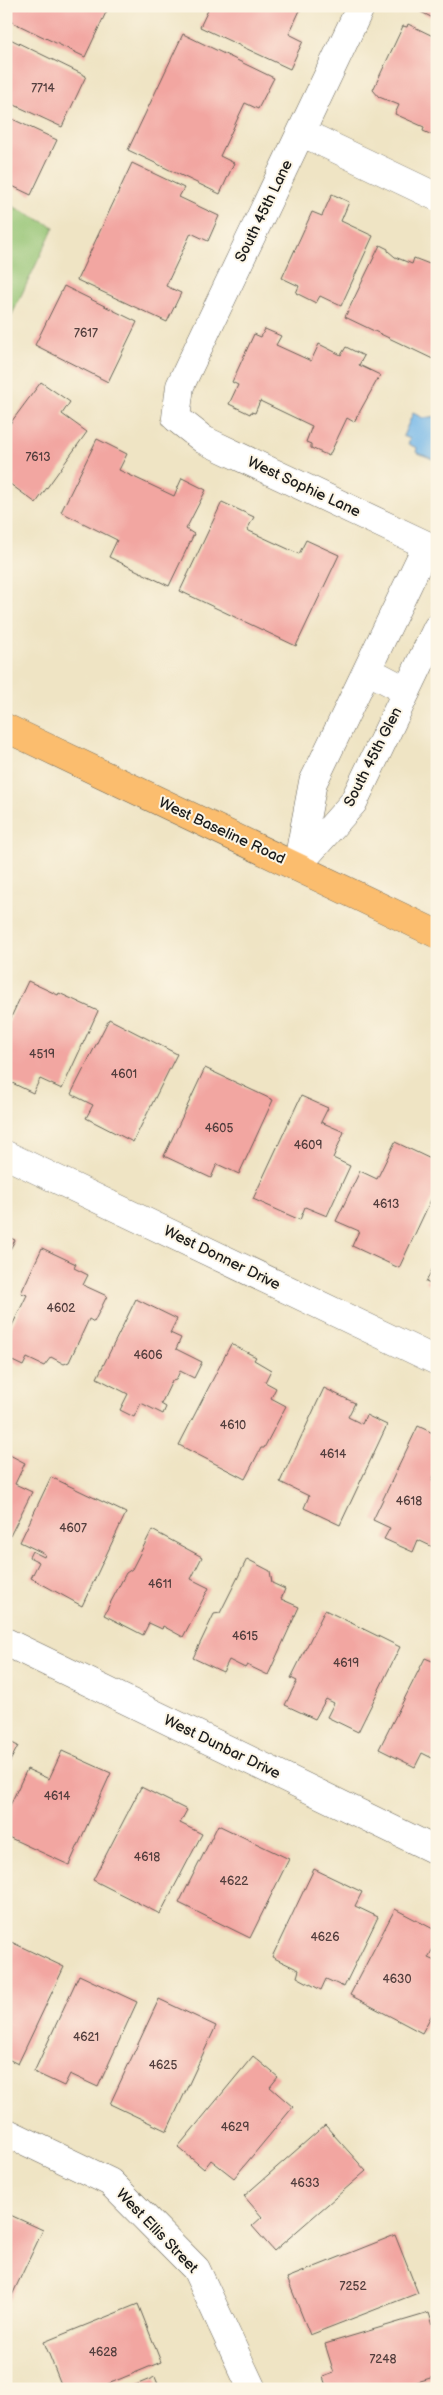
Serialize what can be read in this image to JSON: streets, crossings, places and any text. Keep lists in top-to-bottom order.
{
  "streets": {
    "main road": ["West Baseline Road"],
    "street": [
      "South 45th Lane",
      "West Sophie Lane",
      "South 45th Glen",
      "West Donner Drive",
      "West Dunbar Drive",
      "West Ellis Street"
    ]
  },
  "crossings": [
    ["South 45th Lane", "West Sophie Lane"],
    ["South 45th Glen", "West Baseline Road"]
  ],
  "house_numbers": [
    "7714",
    "7617",
    "7613",
    "4519",
    "4601",
    "4605",
    "4609",
    "4613",
    "4602",
    "4606",
    "4610",
    "4614",
    "4618",
    "4607",
    "4611",
    "4615",
    "4619",
    "4614",
    "4618",
    "4622",
    "4626",
    "4630",
    "4621",
    "4625",
    "4629",
    "4633",
    "7252",
    "4628",
    "7248"
  ]
}
